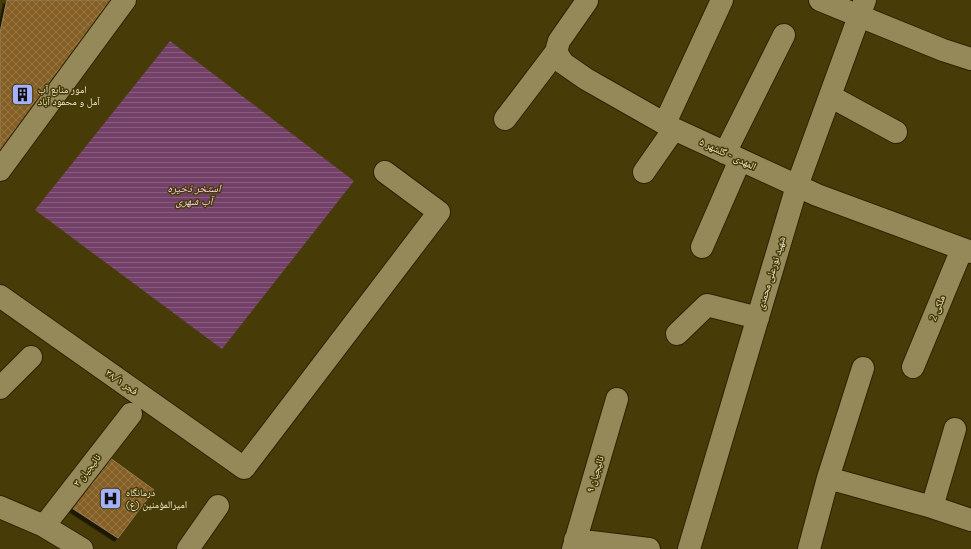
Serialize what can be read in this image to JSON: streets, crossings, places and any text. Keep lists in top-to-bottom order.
{
  "streets": {
    "street": [
      "المهدی - گلشهر ۵",
      "شهید نورعلی محمدی",
      "ملکی 2",
      "فجر ۳۸/۱",
      "نائیجیان ۳",
      "نائیجیان ۹"
    ]
  },
  "crossings": [
    ["المهدی - گلشهر ۵", "شهید نورعلی محمدی"],
    ["المهدی - گلشهر ۵", "ملکی 2"]
  ],
  "water": ["استخر ذخیره آب شهری"],
  "places": {
    "building": ["امور منابع آب آمل و محمود آباد"],
    "hospital": ["درمانگاه امیرالمؤمنین (ع)"]
  }
}
